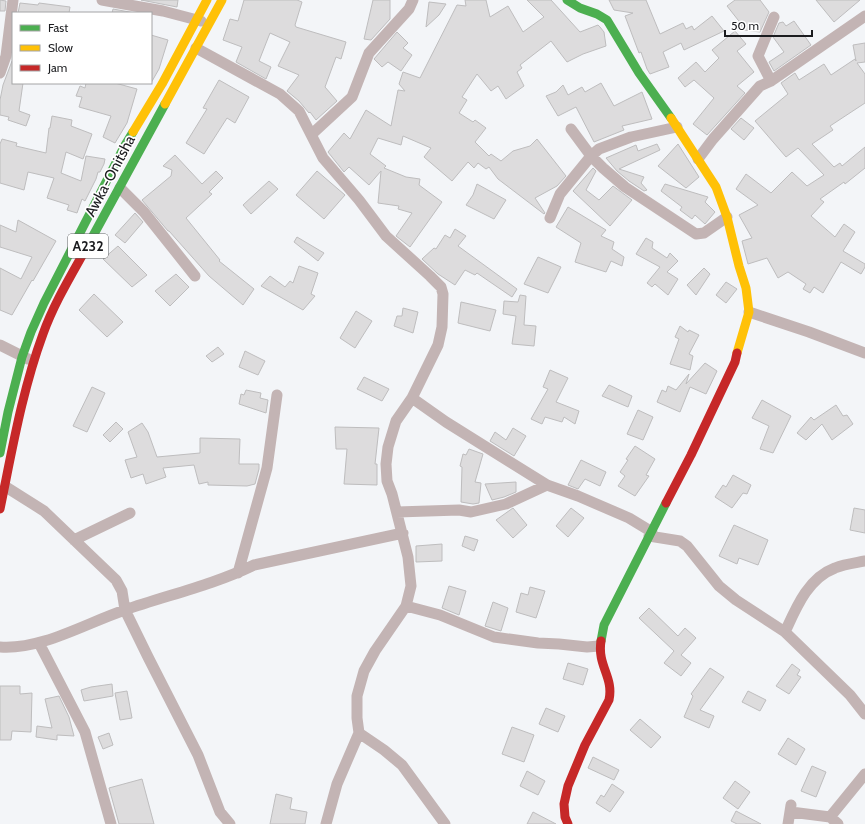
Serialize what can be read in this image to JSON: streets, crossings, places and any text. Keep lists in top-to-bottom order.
{
  "streets": {
    "main road": ["Awka-Onitsha", "A232"]
  },
  "legend": ["Fast", "Slow", "Jam"],
  "scale_bar": "50 m"
}
